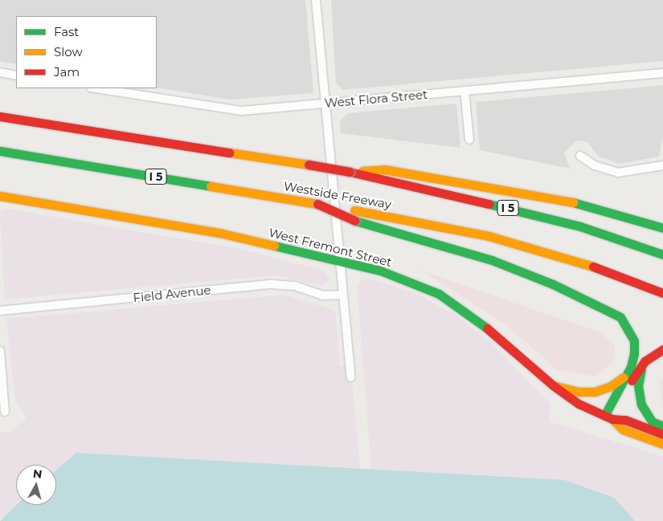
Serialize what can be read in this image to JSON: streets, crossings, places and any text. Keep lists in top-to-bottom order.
{
  "streets": {
    "main road": ["I 5", "Westside Freeway", "West Fremont Street"],
    "street": ["West Flora Street", "Field Avenue"]
  },
  "legend": ["Fast", "Slow", "Jam"],
  "north": "top"
}
